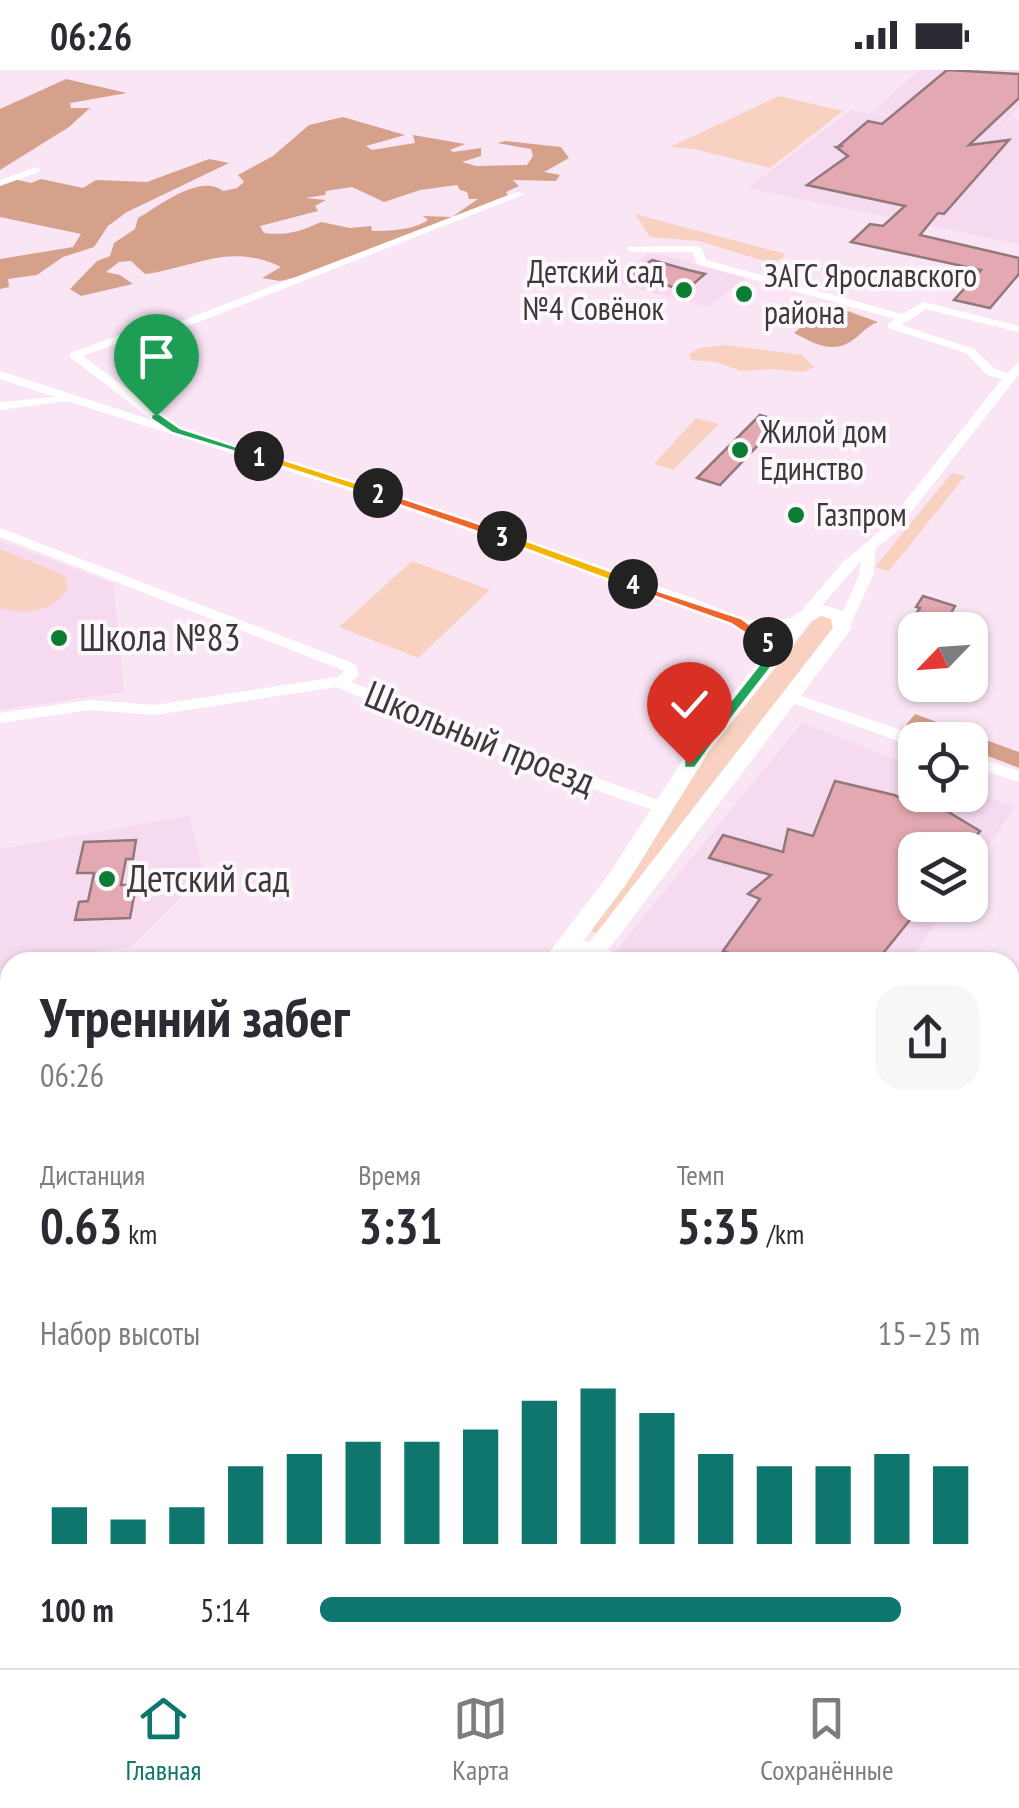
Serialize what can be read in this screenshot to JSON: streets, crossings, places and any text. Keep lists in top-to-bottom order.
{
  "streets": {
    "street": ["Школьный проезд"]
  },
  "places": [
    "Детский сад №4 Совёнок",
    "ЗАГС Ярославского района",
    "Жилой дом Единство",
    "Газпром",
    "Школа №83",
    "Детский сад"
  ],
  "north": "bottom left",
  "page": {
    "status": "06:26",
    "pins": [
      "1",
      "2",
      "3",
      "4",
      "5"
    ],
    "heading": ["Утренний забег", "06:26"],
    "stats": [
      ["Дистанция", "0.63 km"],
      ["Время", "3:31"],
      ["Темп", "5:35 /km"]
    ],
    "chart": ["Набор высоты", "15–25 m"],
    "list": [
      {
        "name": "100 m",
        "note": "5:14"
      }
    ],
    "tabs": ["Главная", "Карта", "Сохранённые"]
  }
}
